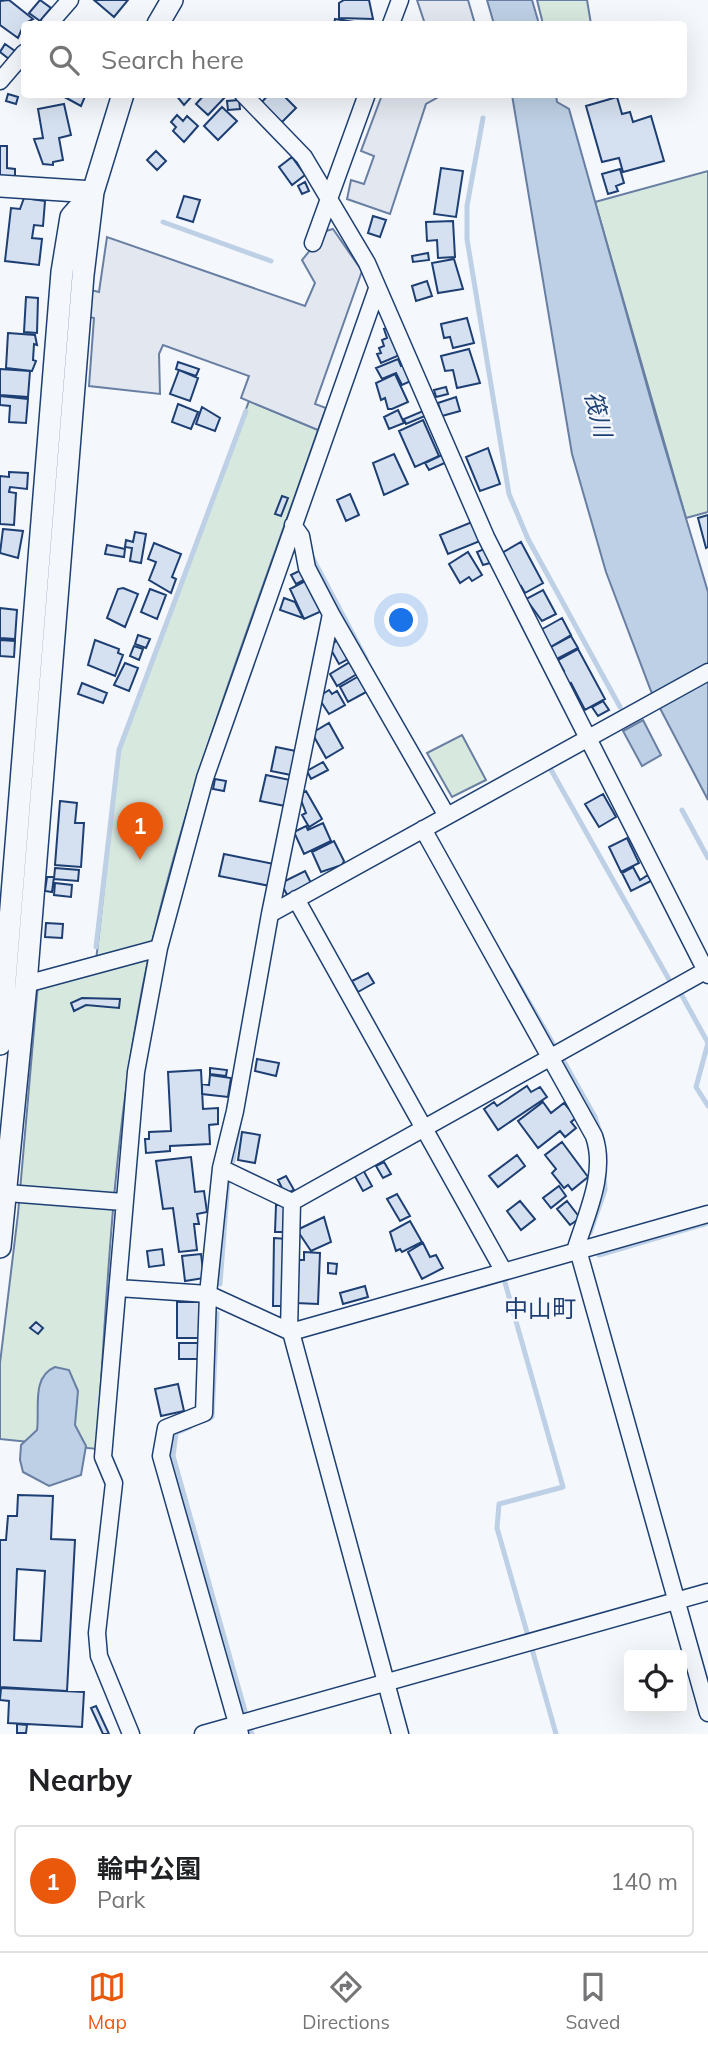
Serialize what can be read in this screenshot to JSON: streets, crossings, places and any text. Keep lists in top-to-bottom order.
{
  "districts": ["中山町"],
  "water": ["筏川"],
  "page": {
    "search": "Search here",
    "pins": "1",
    "heading": "Nearby",
    "list": [
      {
        "mark": "1",
        "name": "輪中公園",
        "note": "Park",
        "value": "140 m"
      }
    ],
    "nav": ["Map", "Directions", "Saved"]
  }
}
